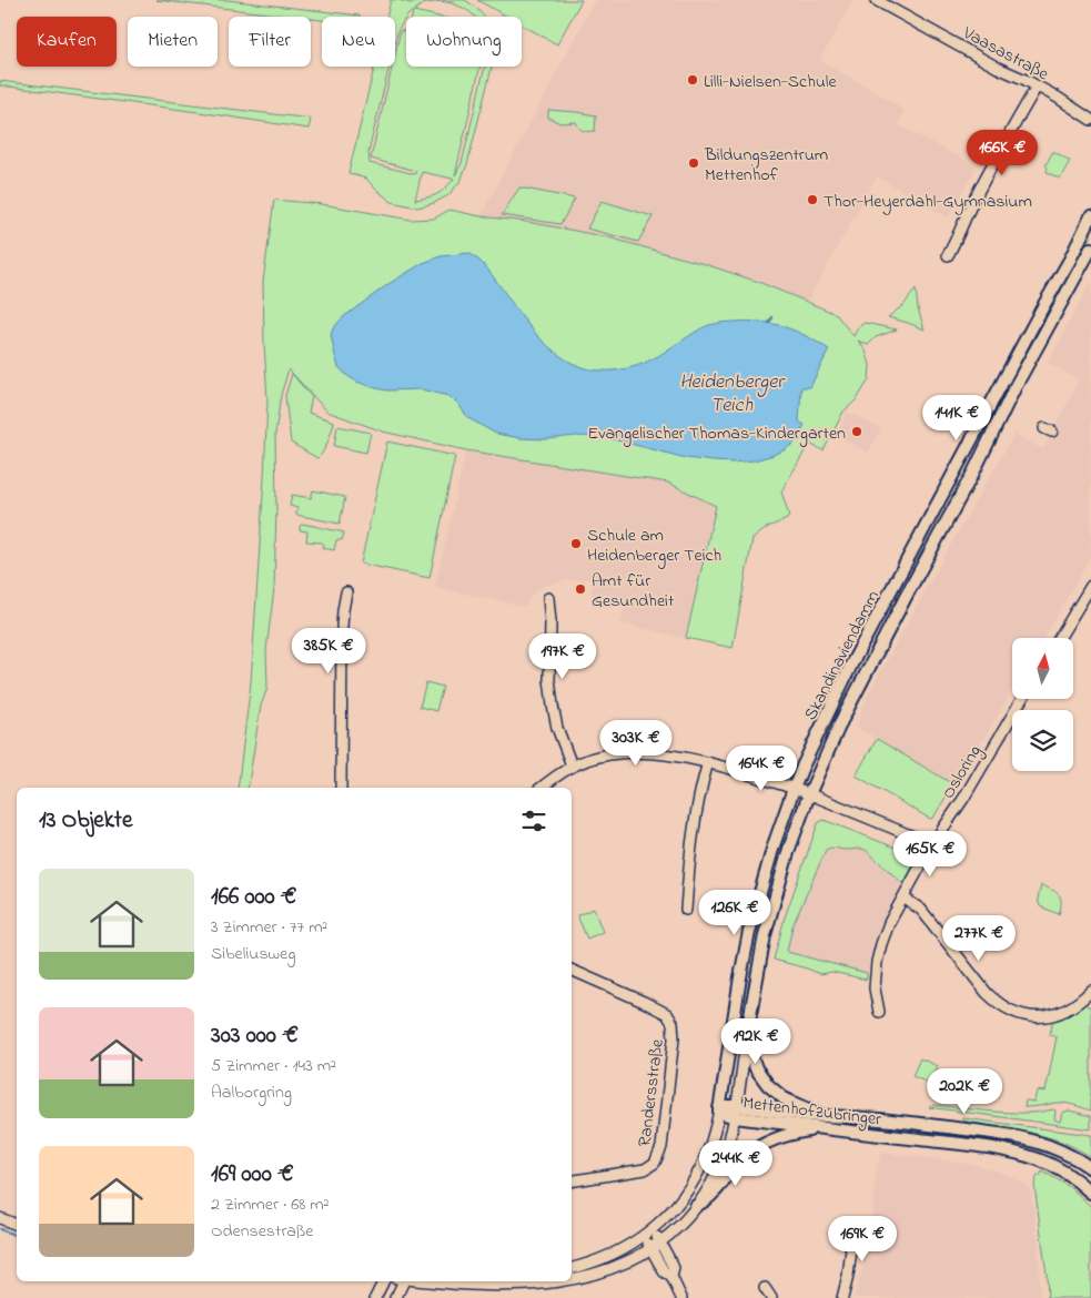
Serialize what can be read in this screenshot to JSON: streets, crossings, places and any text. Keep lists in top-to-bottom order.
{
  "streets": {
    "main road": ["Skandinaviendamm", "Mettenhofzubringer"],
    "street": ["Vaasastraße", "Osloring", "Randersstraße"]
  },
  "crossings": [
    ["Skandinaviendamm", "Mettenhofzubringer"]
  ],
  "water": ["Heidenberger Teich"],
  "places": [
    "Lilli-Nielsen-Schule",
    "Bildungszentrum Mettenhof",
    "Thor-Heyerdahl-Gymnasium",
    "Evangelischer Thomas-Kindergarten",
    "Schule am Heidenberger Teich",
    "Amt für Gesundheit"
  ],
  "north": "top",
  "page": {
    "chip": [
      "Kaufen",
      "Mieten",
      "Filter",
      "Neu",
      "Wohnung"
    ],
    "price": [
      "166K €",
      "141K €",
      "385K €",
      "197K €",
      "303K €",
      "164K €",
      "165K €",
      "126K €",
      "277K €",
      "192K €",
      "202K €",
      "244K €",
      "169K €"
    ],
    "heading": "13 Objekte",
    "list": [
      {
        "name": "166 000 €",
        "note": "3 Zimmer · 77 m² · Sibeliusweg"
      },
      {
        "name": "303 000 €",
        "note": "5 Zimmer · 143 m² · Aalborgring"
      },
      {
        "name": "169 000 €",
        "note": "2 Zimmer · 68 m² · Odensestraße"
      }
    ]
  }
}
